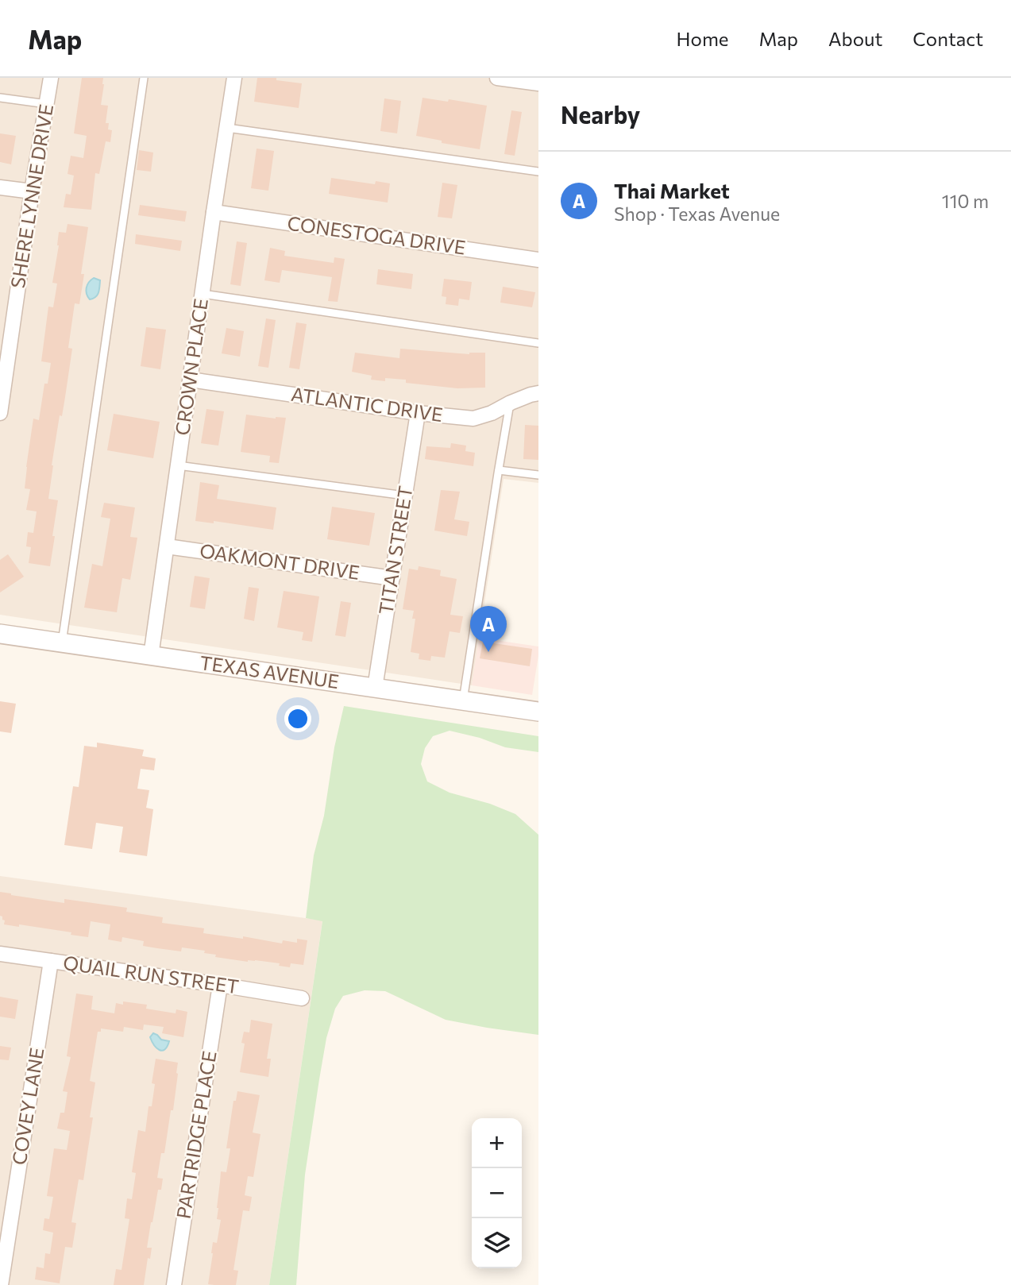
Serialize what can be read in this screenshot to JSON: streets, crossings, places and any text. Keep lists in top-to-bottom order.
{
  "streets": {
    "street": [
      "SHERE LYNNE DRIVE",
      "CONESTOGA DRIVE",
      "CROWN PLACE",
      "ATLANTIC DRIVE",
      "TITAN STREET",
      "OAKMONT DRIVE",
      "TEXAS AVENUE",
      "QUAIL RUN STREET",
      "COVEY LANE",
      "PARTRIDGE PLACE"
    ]
  },
  "crossings": [
    ["CONESTOGA DRIVE", "CROWN PLACE"],
    ["CROWN PLACE", "ATLANTIC DRIVE"],
    ["CROWN PLACE", "OAKMONT DRIVE"],
    ["CROWN PLACE", "TEXAS AVENUE"],
    ["ATLANTIC DRIVE", "TITAN STREET"],
    ["TITAN STREET", "OAKMONT DRIVE"],
    ["TITAN STREET", "TEXAS AVENUE"],
    ["QUAIL RUN STREET", "COVEY LANE"],
    ["QUAIL RUN STREET", "PARTRIDGE PLACE"]
  ],
  "page": {
    "header": "Map",
    "nav": [
      "Home",
      "Map",
      "About",
      "Contact"
    ],
    "heading": "Nearby",
    "list": [
      {
        "mark": "A",
        "name": "Thai Market",
        "note": "Shop · Texas Avenue",
        "value": "110 m"
      }
    ],
    "pins": "A",
    "map_buttons": ["+", "−"]
  }
}
